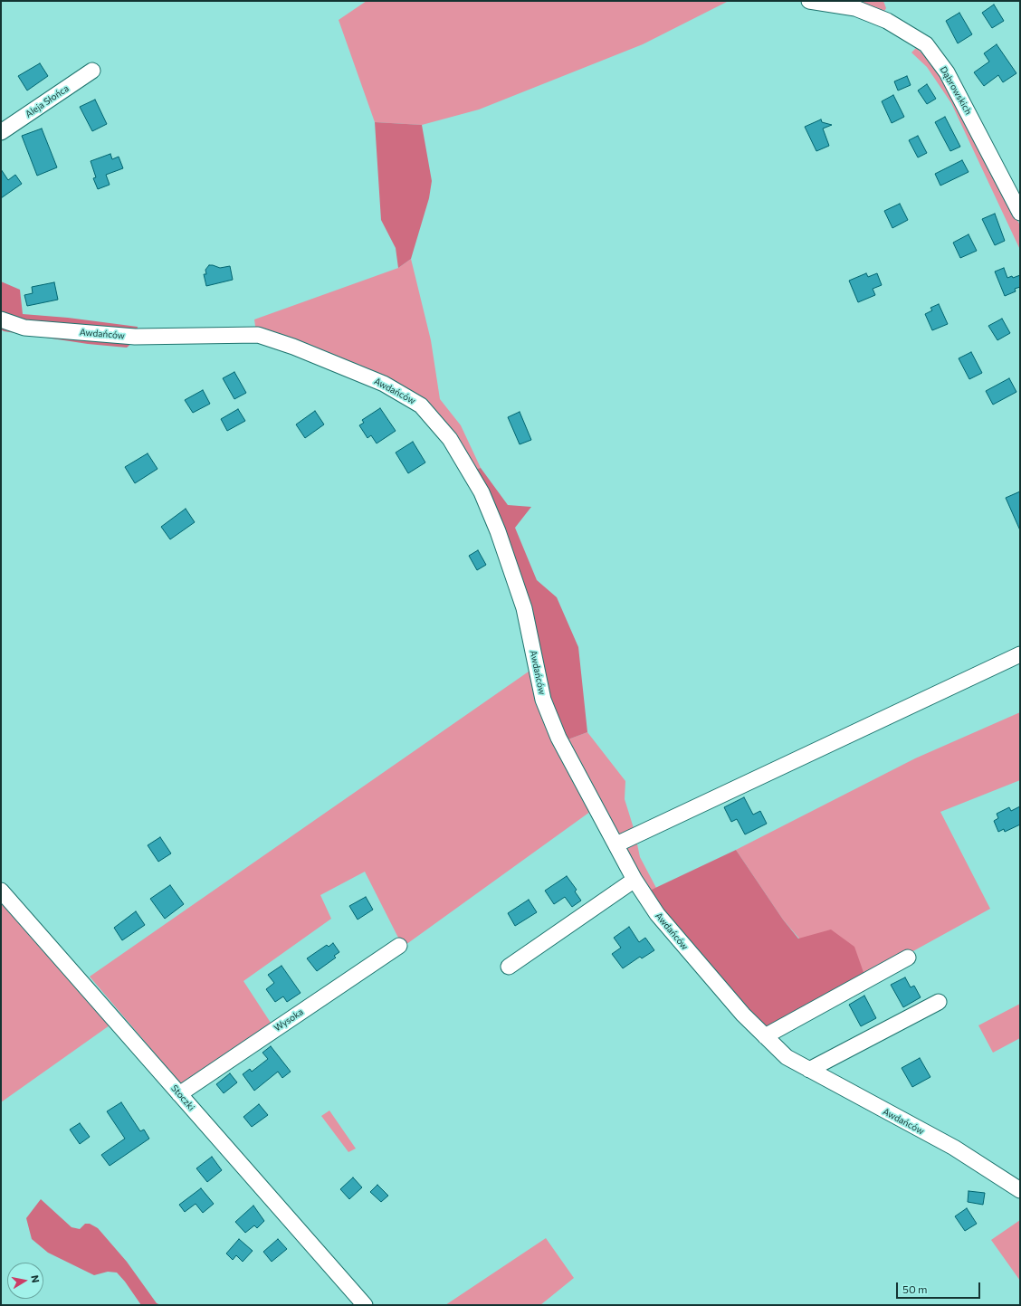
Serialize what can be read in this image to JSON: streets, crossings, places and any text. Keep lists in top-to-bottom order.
{
  "streets": {
    "street": [
      "Dąbrowskich",
      "Aleja Słońca",
      "Awdańców",
      "Wysoka",
      "Stoczki"
    ]
  },
  "crossings": [
    ["Wysoka", "Stoczki"]
  ],
  "scale_bar": "50 m",
  "north": "right"
}
